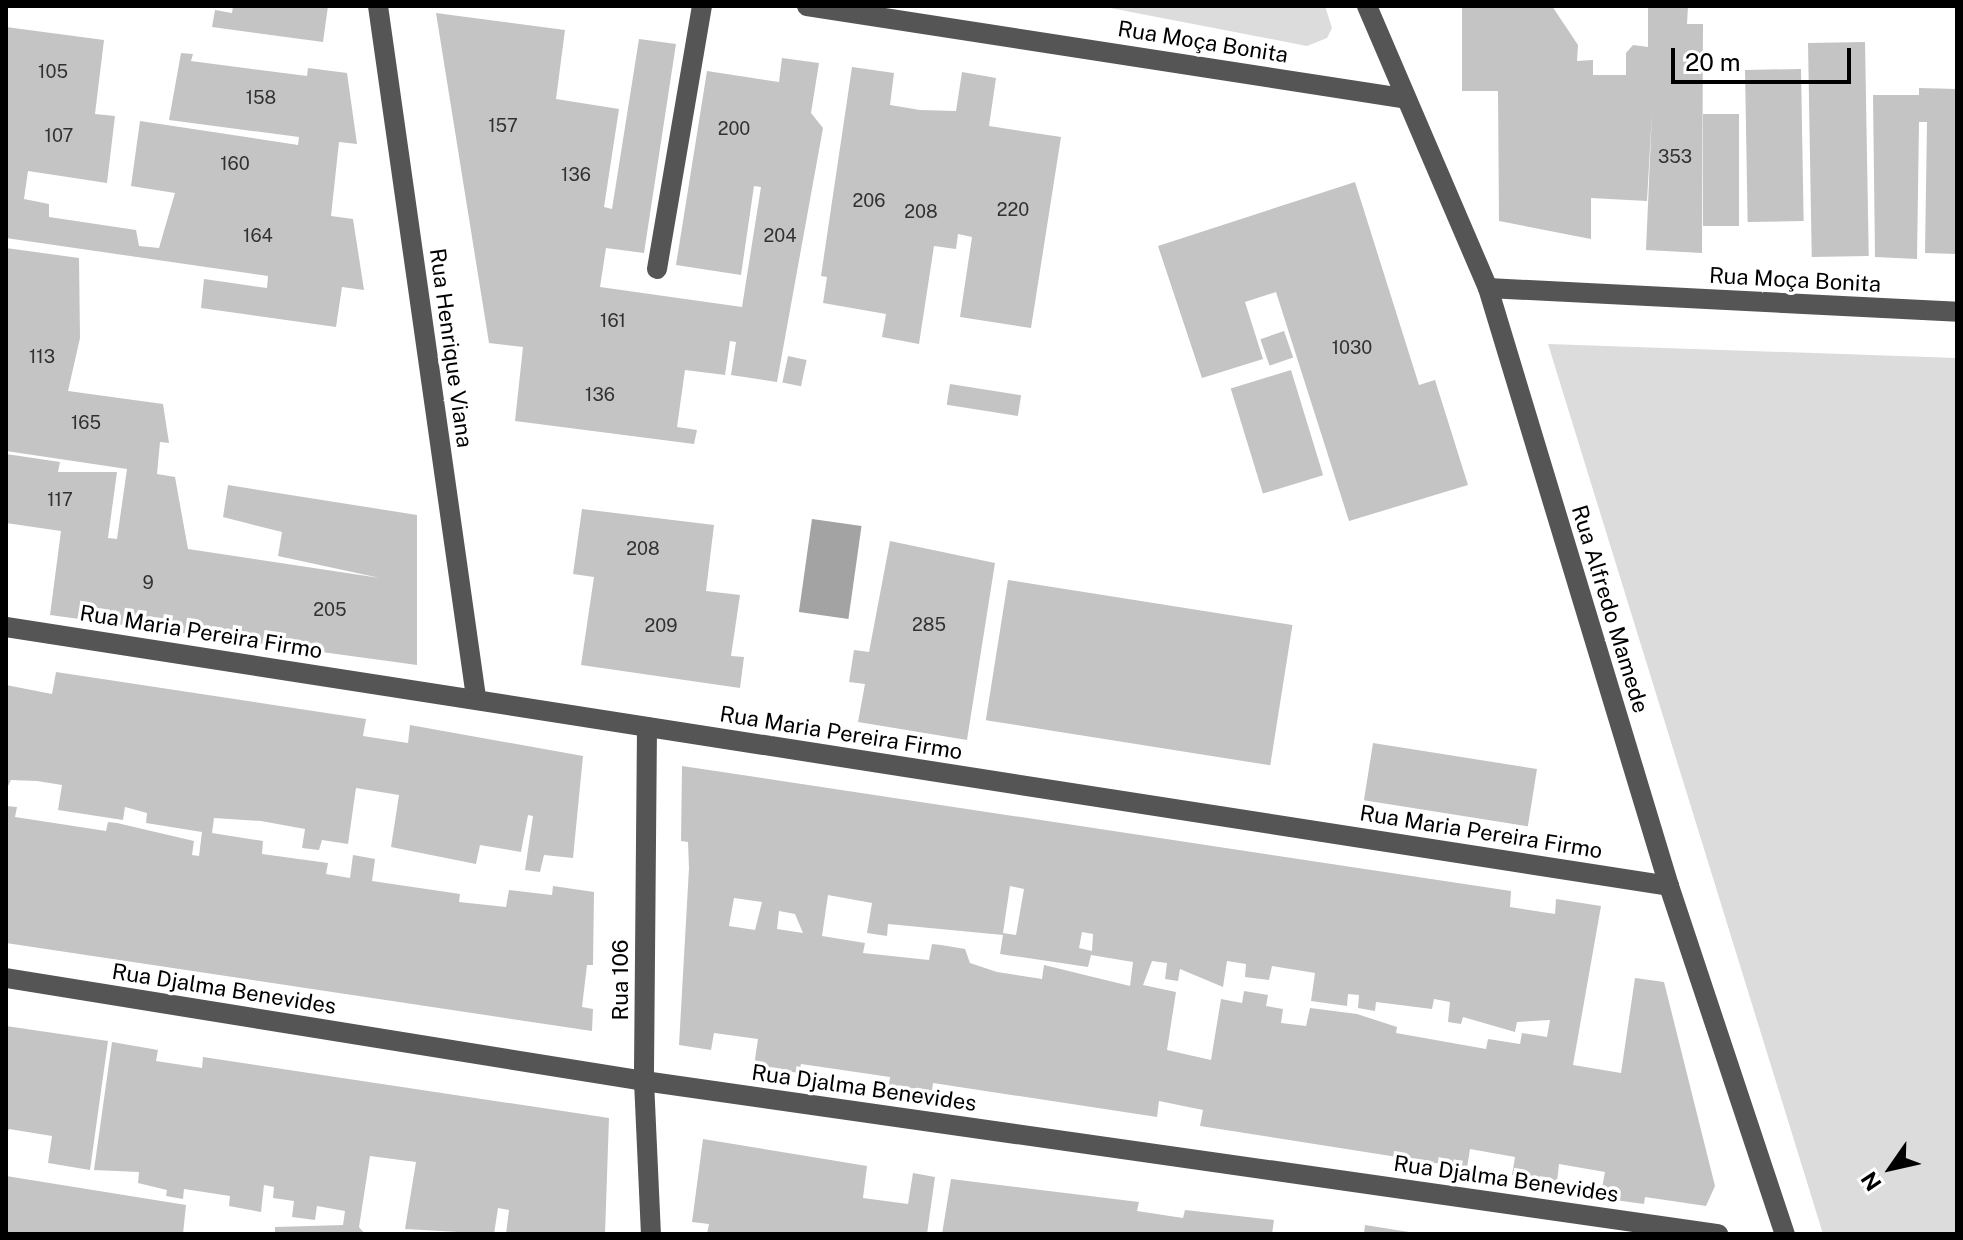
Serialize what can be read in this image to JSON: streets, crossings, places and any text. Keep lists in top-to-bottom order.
{
  "streets": {
    "street": [
      "Rua Moça Bonita",
      "Rua Henrique Viana",
      "Rua Alfredo Mamede",
      "Rua Maria Pereira Firmo",
      "Rua 106",
      "Rua Djalma Benevides"
    ]
  },
  "crossings": [
    ["Rua Moça Bonita", "Rua Alfredo Mamede"],
    ["Rua Henrique Viana", "Rua Maria Pereira Firmo"],
    ["Rua Alfredo Mamede", "Rua Maria Pereira Firmo"],
    ["Rua Maria Pereira Firmo", "Rua 106"],
    ["Rua 106", "Rua Djalma Benevides"]
  ],
  "house_numbers": [
    "105",
    "158",
    "157",
    "200",
    "107",
    "353",
    "160",
    "136",
    "206",
    "220",
    "208",
    "164",
    "204",
    "161",
    "1030",
    "113",
    "136",
    "165",
    "117",
    "208",
    "9",
    "205",
    "285",
    "209"
  ],
  "scale_bar": "20 m",
  "north": "bottom left"
}
